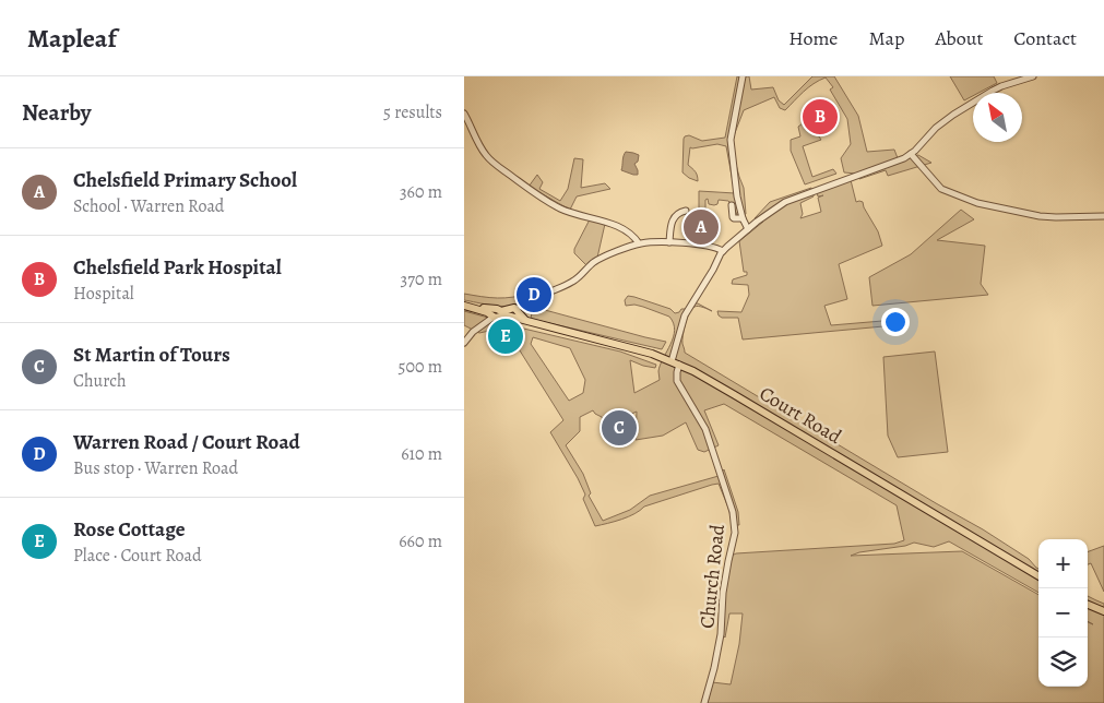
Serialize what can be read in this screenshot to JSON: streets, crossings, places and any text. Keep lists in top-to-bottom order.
{
  "streets": {
    "main road": ["Court Road"],
    "street": ["Church Road"]
  },
  "crossings": [
    ["Court Road", "Church Road"]
  ],
  "north": "top left",
  "page": {
    "header": "Mapleaf",
    "nav": [
      "Home",
      "Map",
      "About",
      "Contact"
    ],
    "heading": ["Nearby", "5 results"],
    "pins": [
      "B",
      "A",
      "D",
      "E",
      "C"
    ],
    "list": [
      {
        "mark": "A",
        "name": "Chelsfield Primary School",
        "note": "School · Warren Road",
        "value": "360 m"
      },
      {
        "mark": "B",
        "name": "Chelsfield Park Hospital",
        "note": "Hospital",
        "value": "370 m"
      },
      {
        "mark": "C",
        "name": "St Martin of Tours",
        "note": "Church",
        "value": "500 m"
      },
      {
        "mark": "D",
        "name": "Warren Road / Court Road",
        "note": "Bus stop · Warren Road",
        "value": "610 m"
      },
      {
        "mark": "E",
        "name": "Rose Cottage",
        "note": "Place · Court Road",
        "value": "660 m"
      }
    ],
    "map_buttons": ["+", "−"]
  }
}
